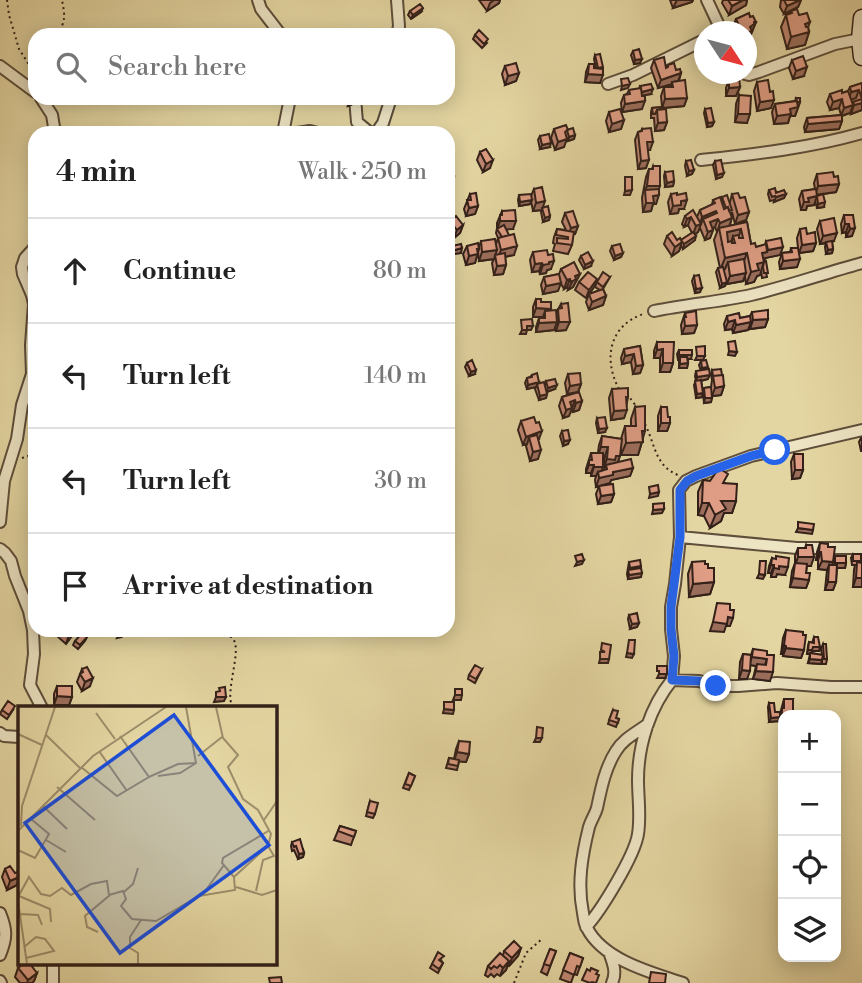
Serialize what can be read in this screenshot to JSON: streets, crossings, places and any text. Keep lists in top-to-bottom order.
{
  "north": "bottom right",
  "page": {
    "search": "Search here",
    "heading": ["4 min", "Walk · 250 m"],
    "list": [
      ["Continue", "80 m"],
      ["Turn left", "140 m"],
      ["Turn left", "30 m"],
      "Arrive at destination"
    ],
    "map_buttons": ["+", "−"]
  }
}
